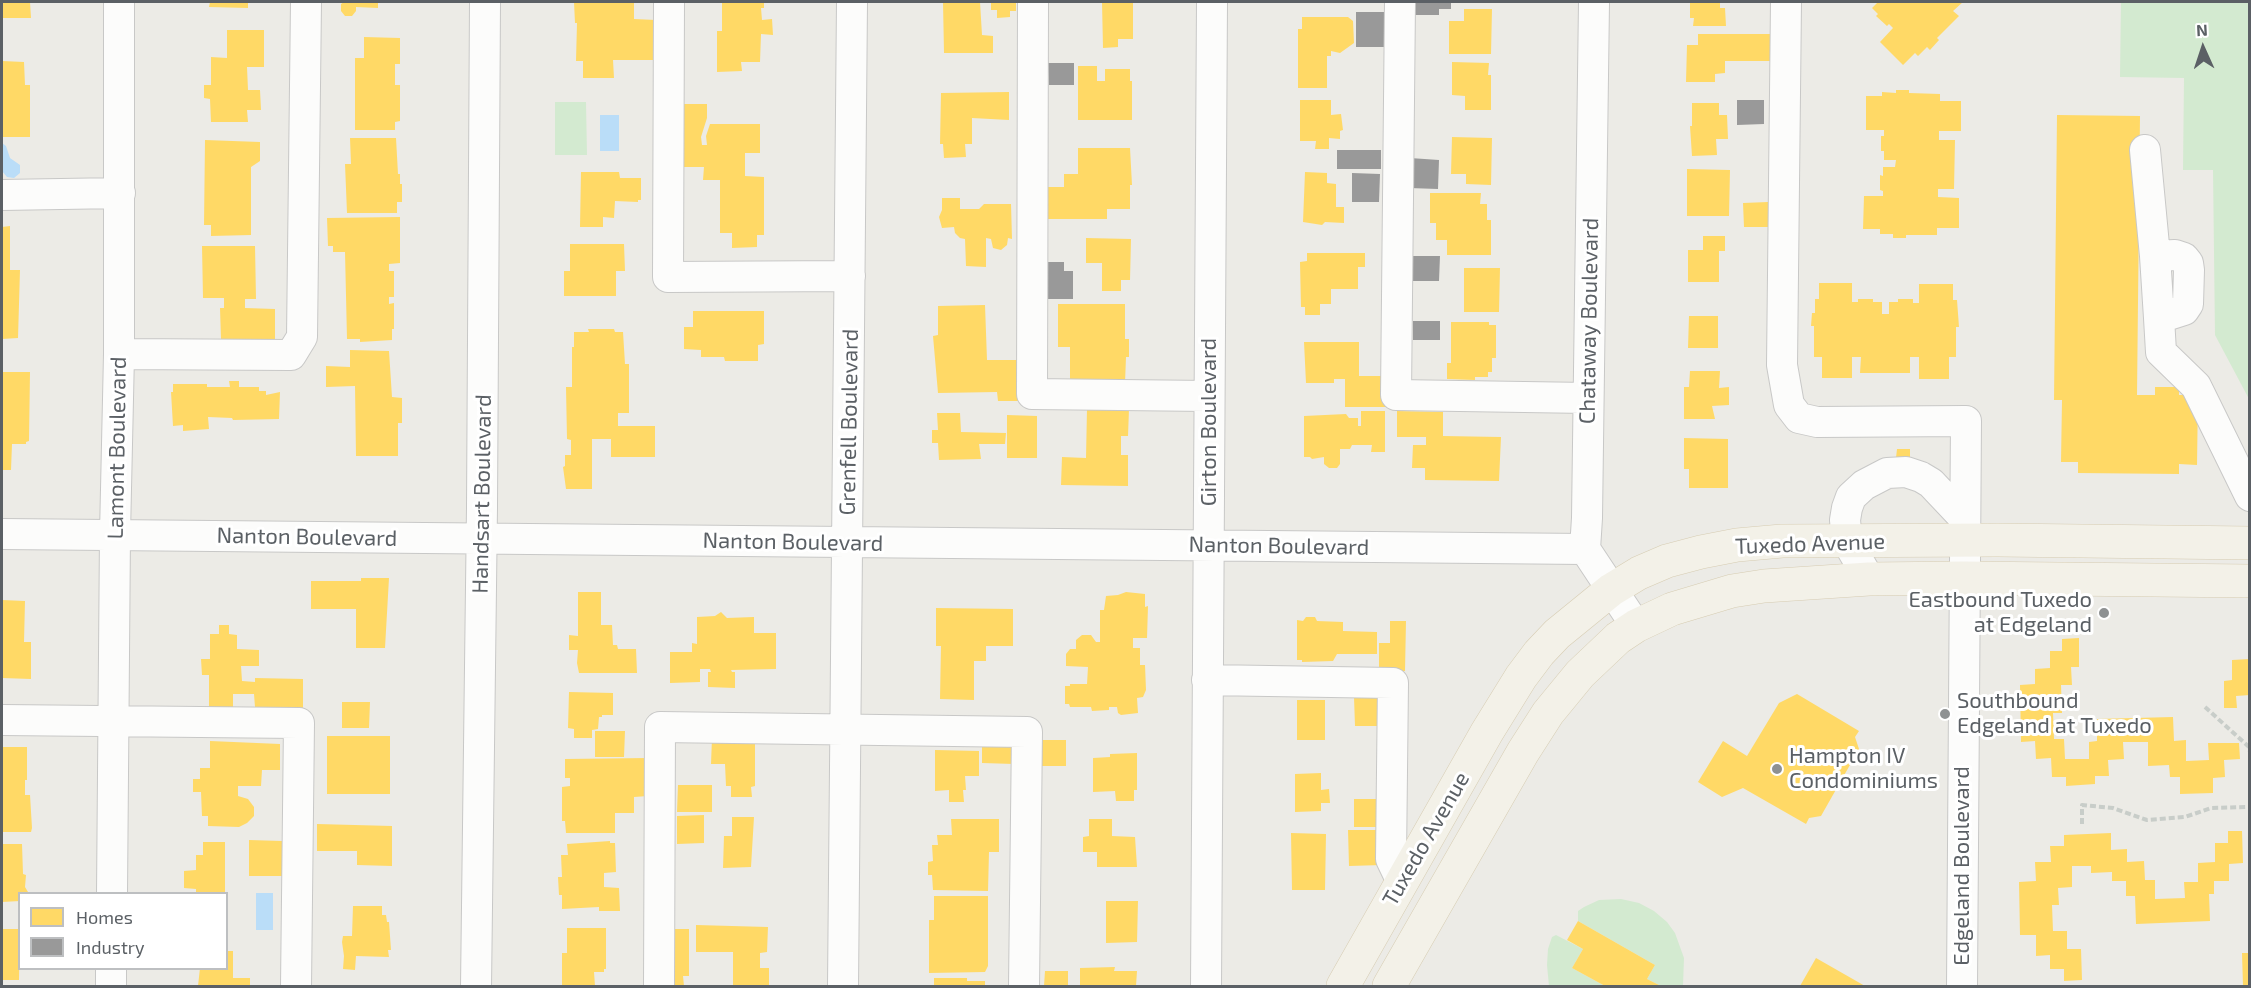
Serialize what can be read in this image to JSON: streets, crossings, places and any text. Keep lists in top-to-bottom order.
{
  "streets": {
    "main road": ["Tuxedo Avenue"],
    "street": [
      "Chataway Boulevard",
      "Grenfell Boulevard",
      "Girton Boulevard",
      "Lamont Boulevard",
      "Handsart Boulevard",
      "Nanton Boulevard",
      "Edgeland Boulevard"
    ]
  },
  "crossings": [
    ["Chataway Boulevard", "Nanton Boulevard"],
    ["Grenfell Boulevard", "Nanton Boulevard"],
    ["Girton Boulevard", "Nanton Boulevard"],
    ["Lamont Boulevard", "Nanton Boulevard"],
    ["Handsart Boulevard", "Nanton Boulevard"],
    ["Tuxedo Avenue", "Edgeland Boulevard"]
  ],
  "places": ["Eastbound Tuxedo at Edgeland", "Southbound Edgeland at Tuxedo", "Hampton IV Condominiums"],
  "legend": ["Homes", "Industry"],
  "north": "top"
}
